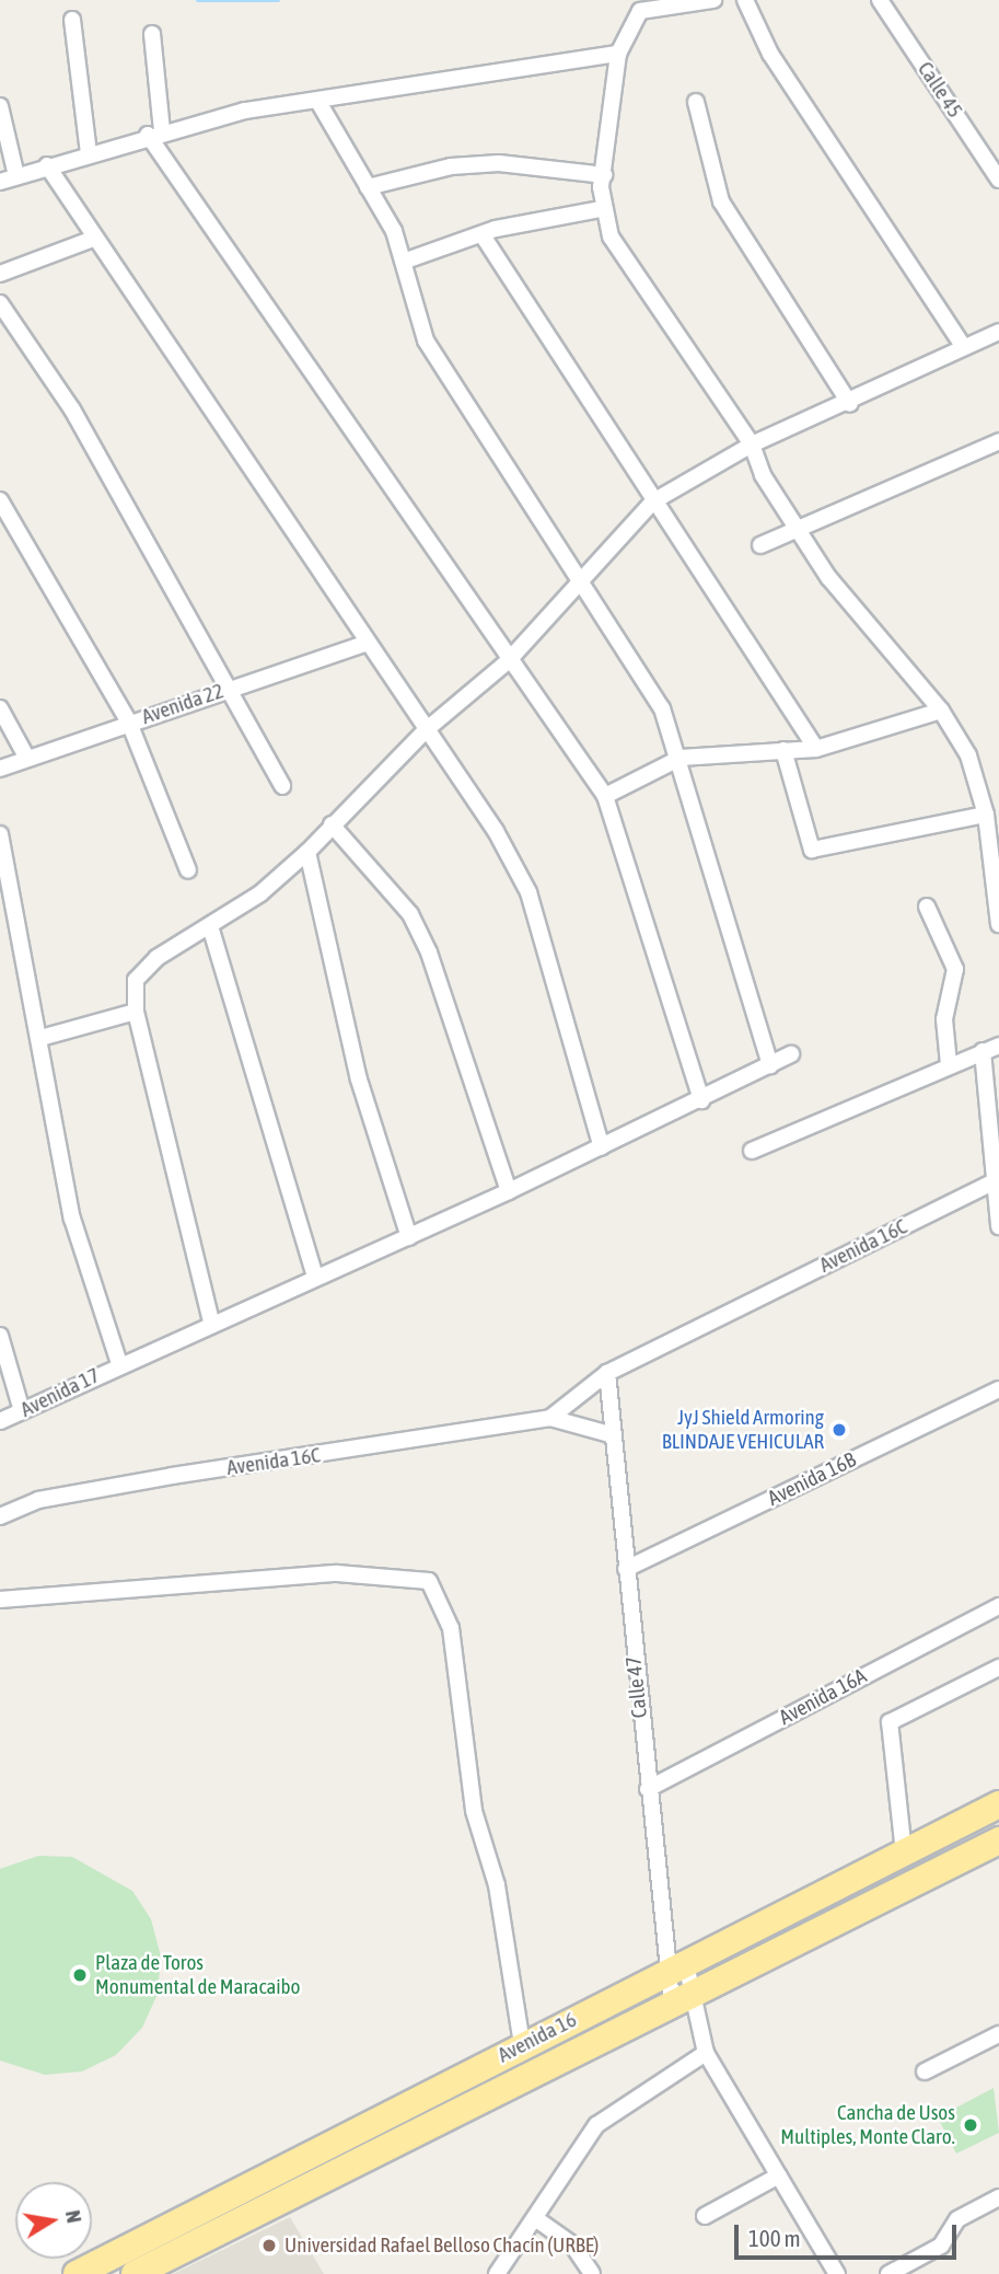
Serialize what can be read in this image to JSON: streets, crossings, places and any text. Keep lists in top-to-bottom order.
{
  "streets": {
    "highway": ["Avenida 16"],
    "street": [
      "Calle 45",
      "Avenida 22",
      "Avenida 16C",
      "Avenida 17",
      "Avenida 16B",
      "Calle 47",
      "Avenida 16A"
    ]
  },
  "crossings": [
    ["Avenida 16C", "Calle 47"],
    ["Avenida 16B", "Calle 47"],
    ["Calle 47", "Avenida 16A"],
    ["Calle 47", "Avenida 16"]
  ],
  "places": [
    "JyJ Shield Armoring BLINDAJE VEHICULAR",
    "Plaza de Toros Monumental de Maracaibo",
    "Cancha de Usos Multiples, Monte Claro.",
    "Universidad Rafael Belloso Chacín (URBE)"
  ],
  "scale_bar": "100 m",
  "north": "right"
}
